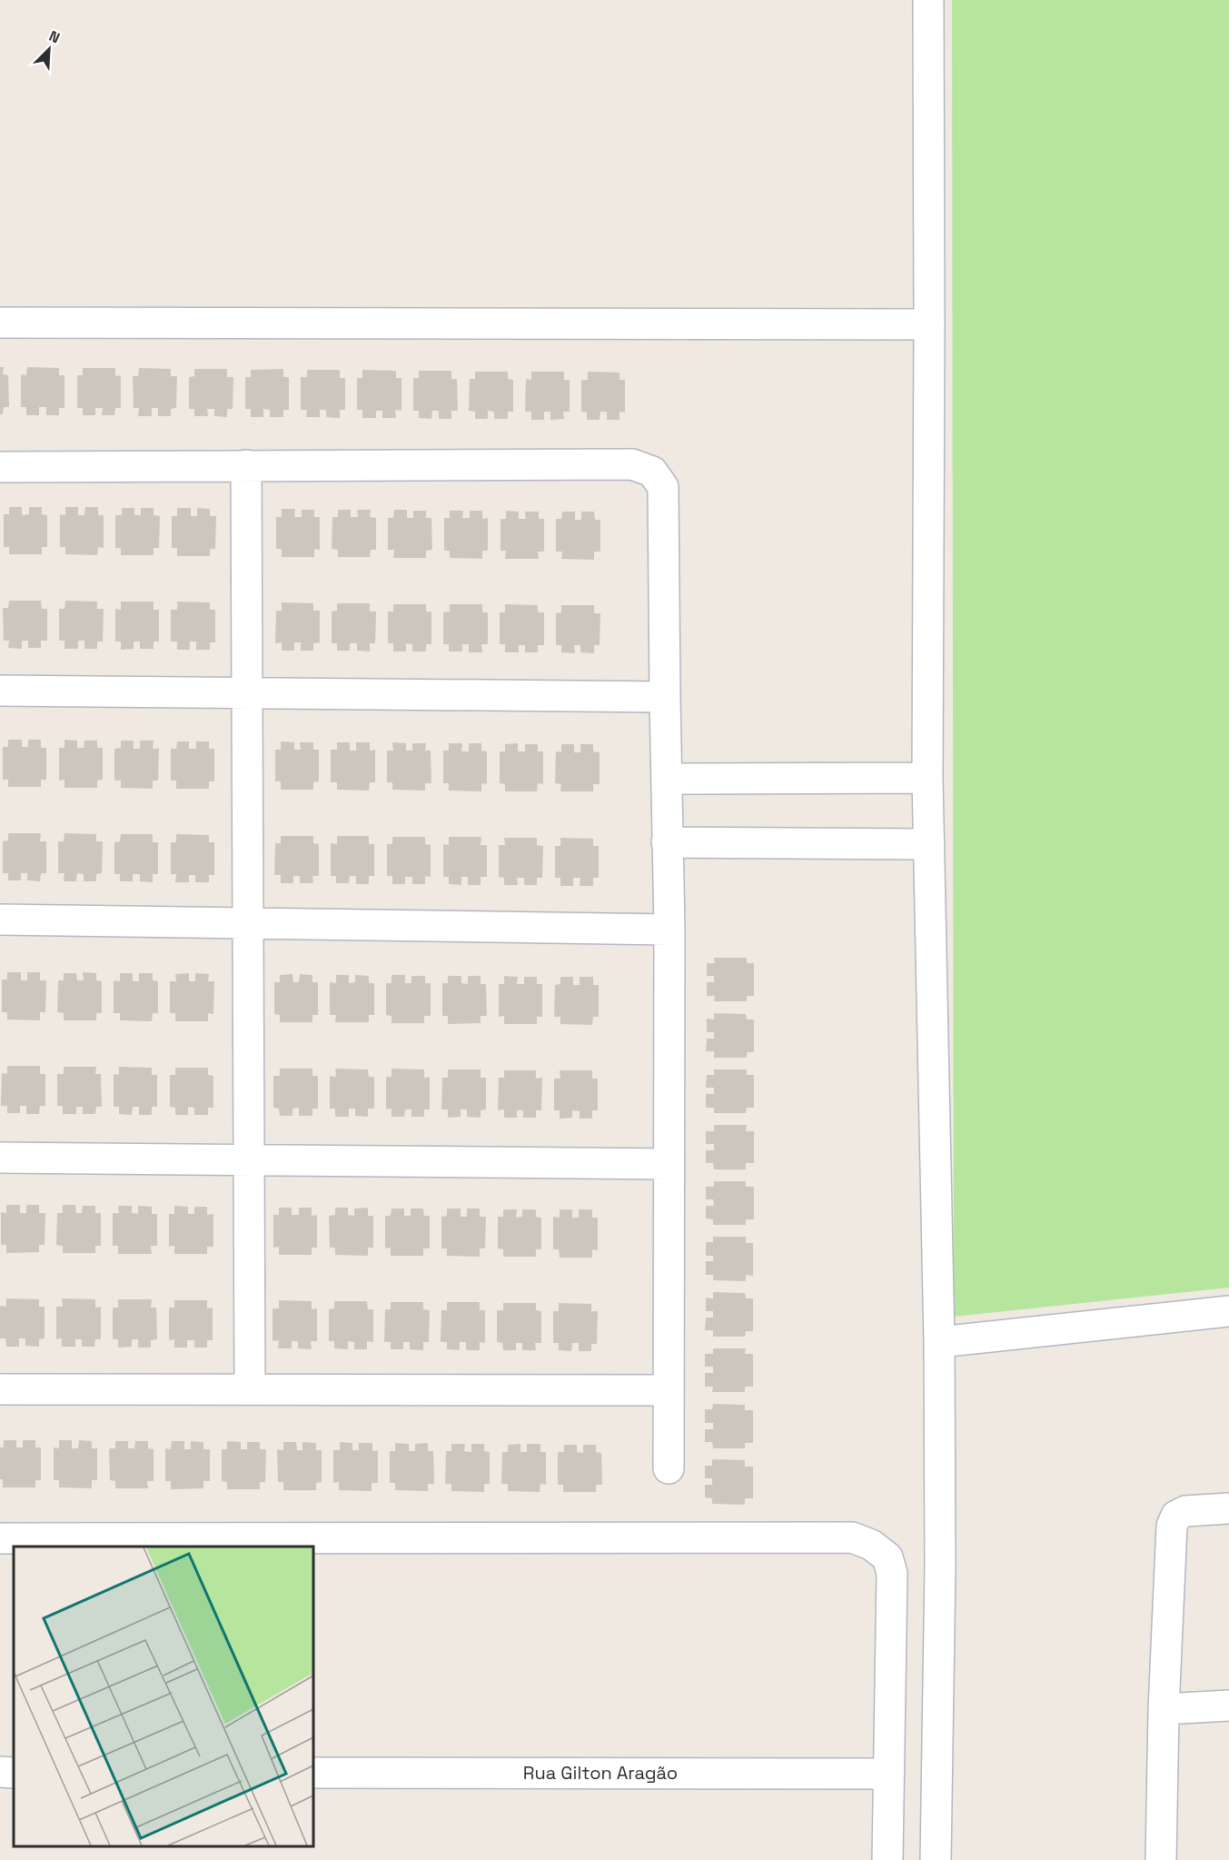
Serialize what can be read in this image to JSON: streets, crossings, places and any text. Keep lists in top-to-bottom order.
{
  "streets": {
    "street": ["Rua Gilton Aragão"]
  },
  "north": "top right"
}
